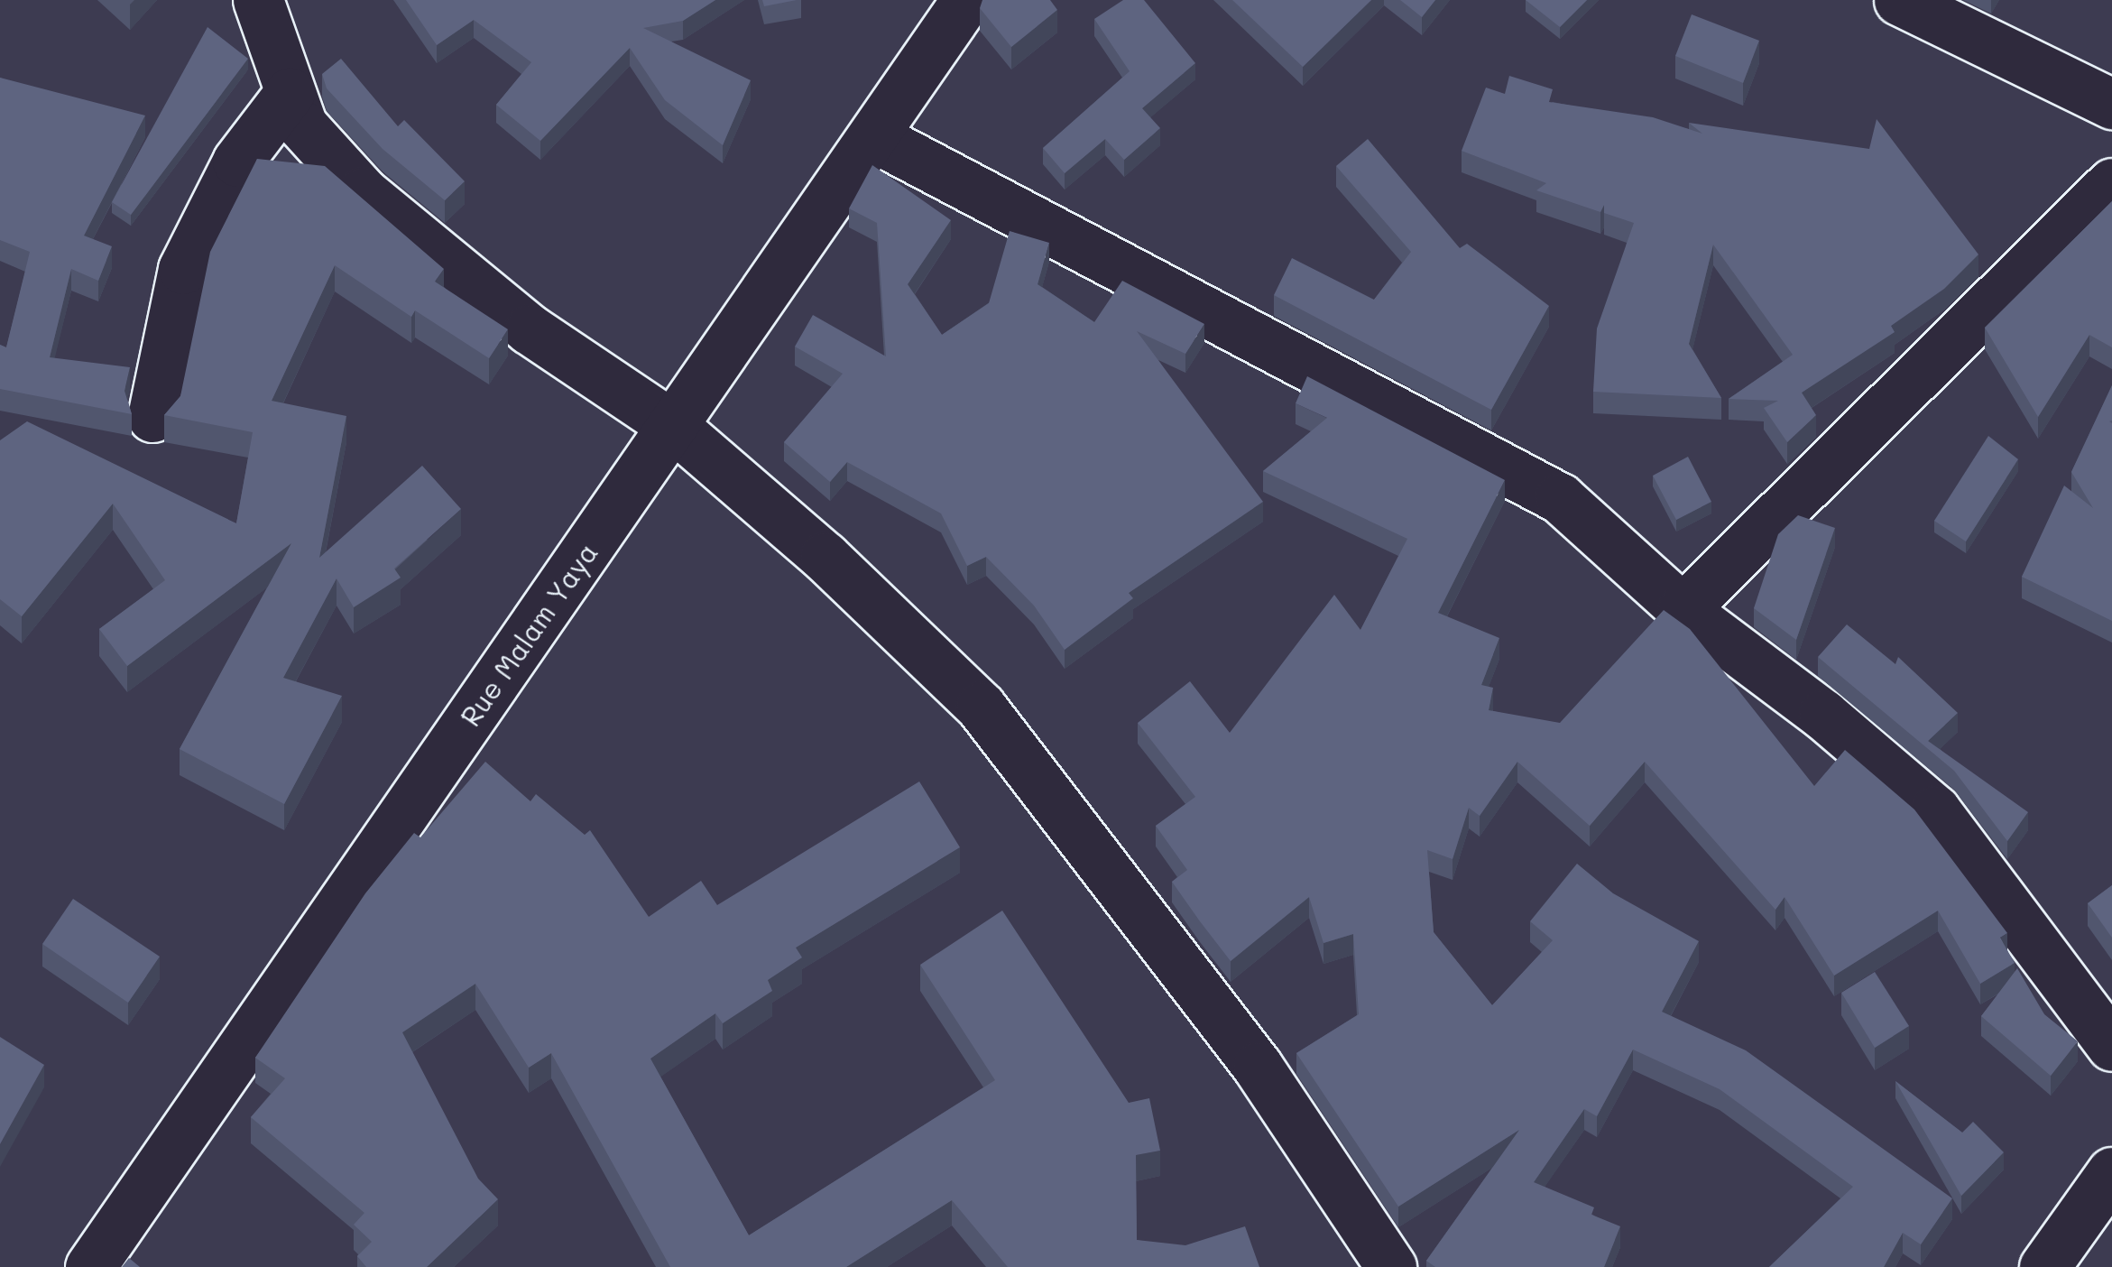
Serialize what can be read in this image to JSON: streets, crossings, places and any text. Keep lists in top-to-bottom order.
{
  "streets": {
    "street": ["Rue Malam Yaya"]
  }
}
